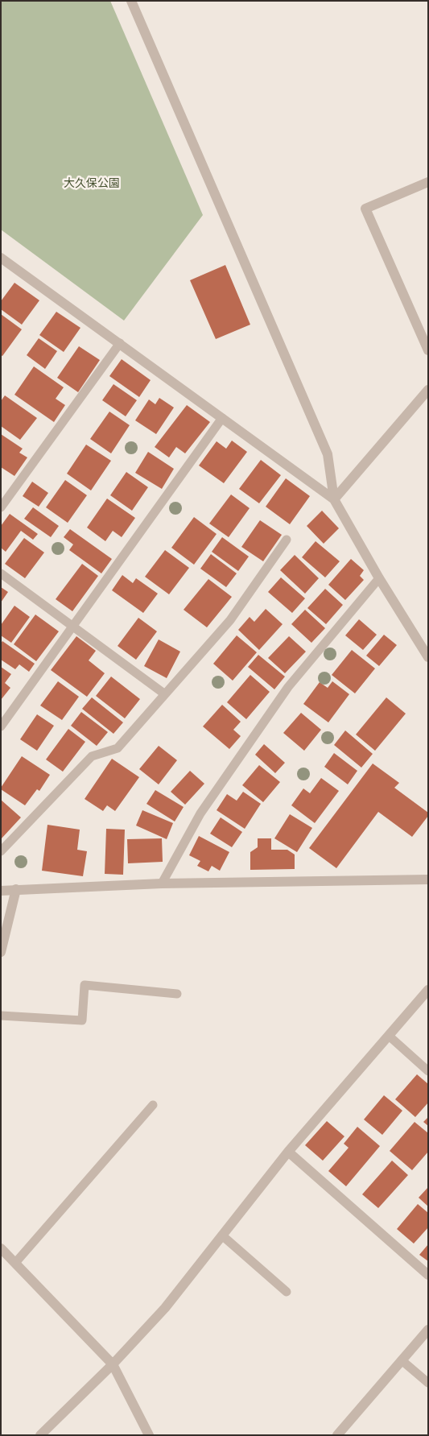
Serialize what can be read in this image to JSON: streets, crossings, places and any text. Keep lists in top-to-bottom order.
{
  "parks": ["大久保公園"]
}
